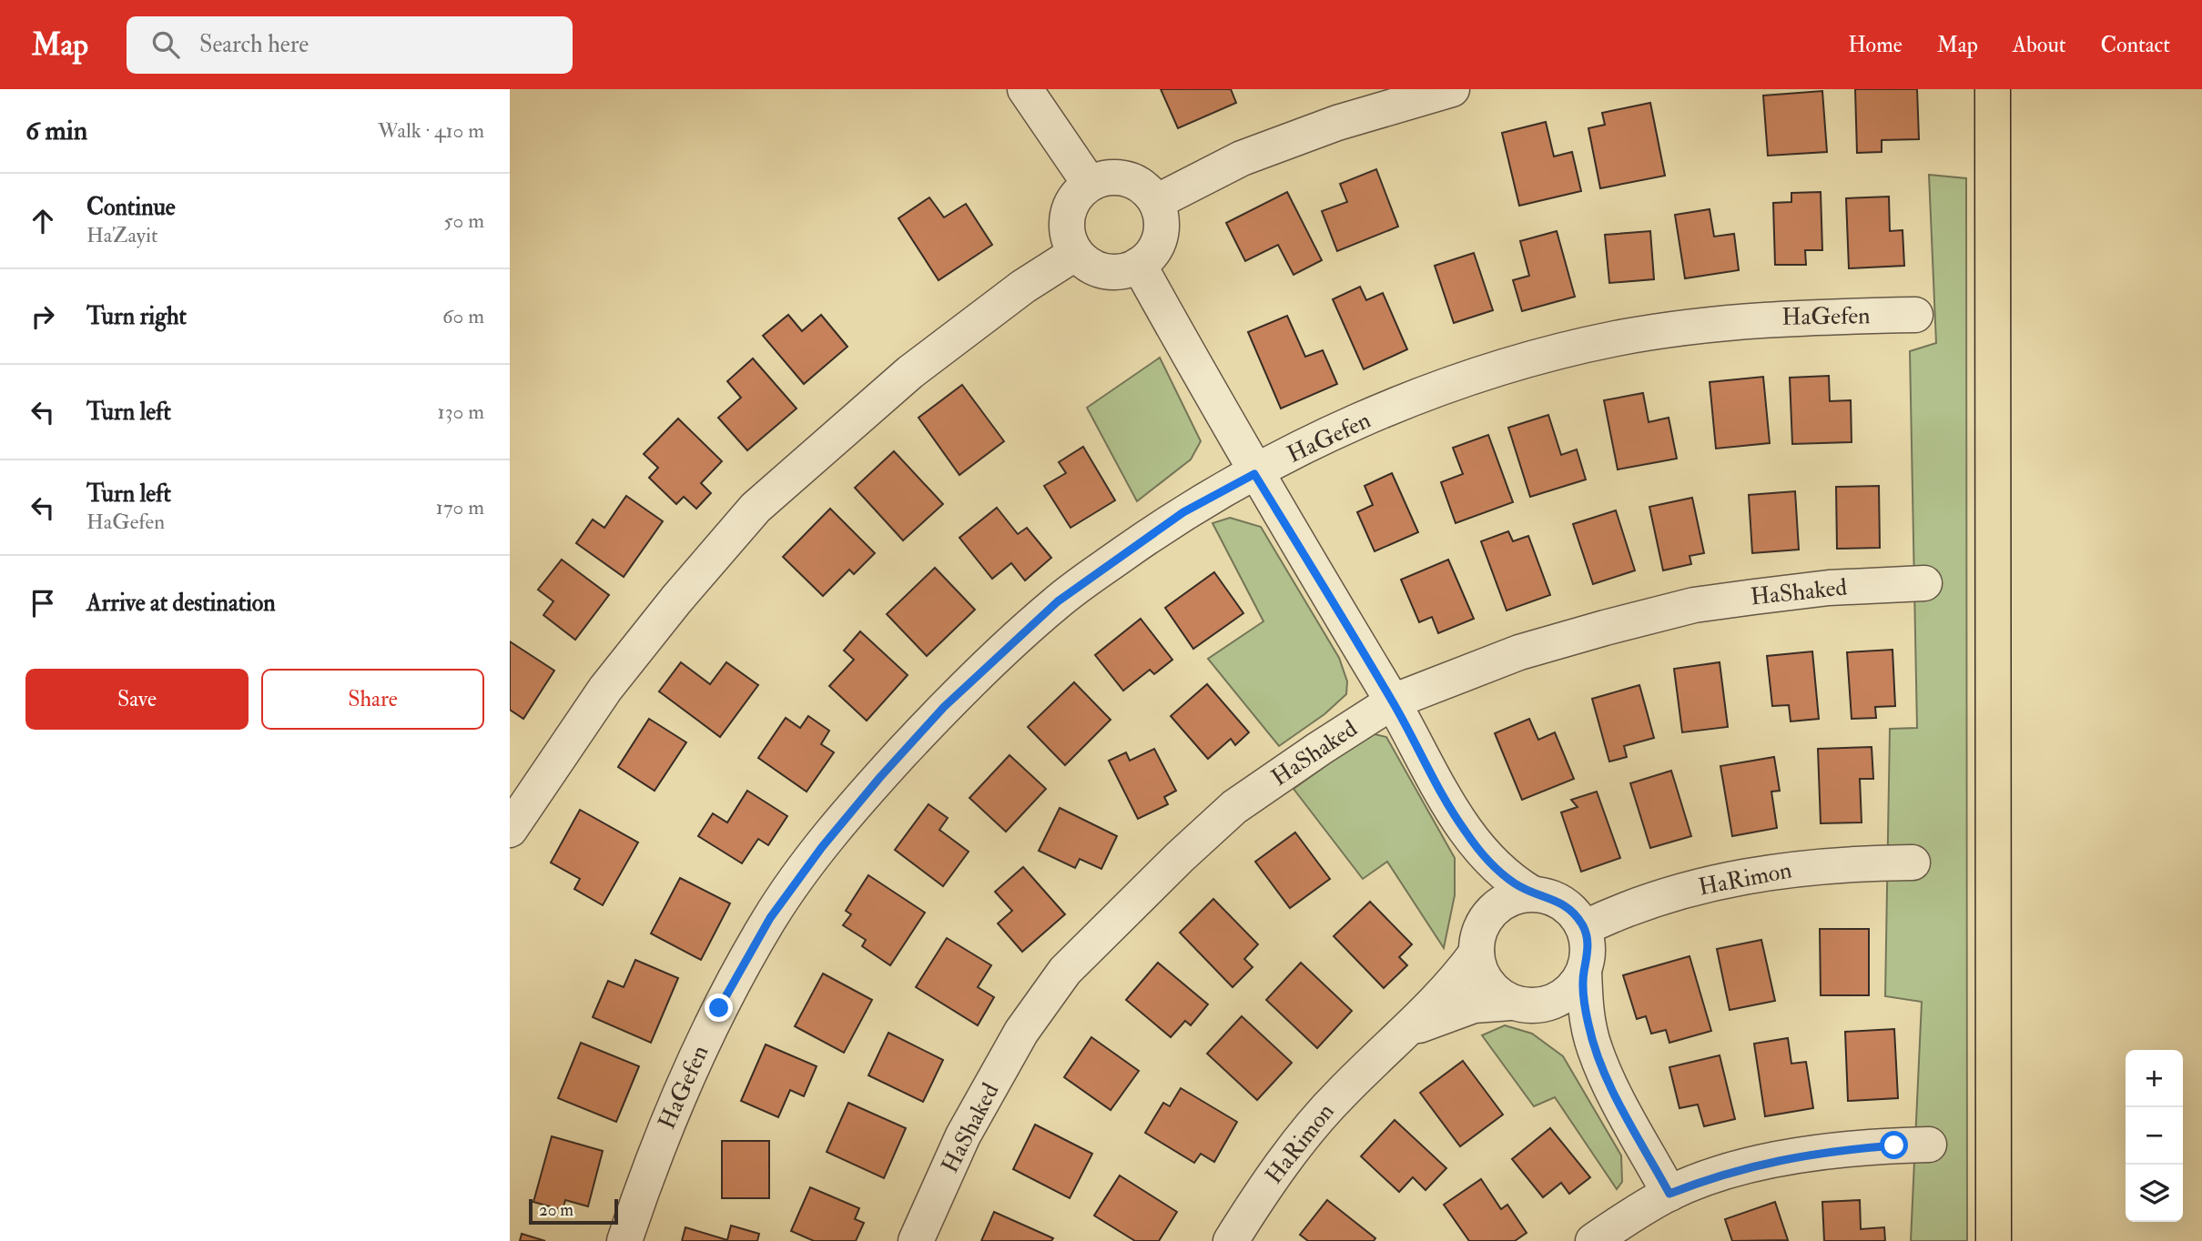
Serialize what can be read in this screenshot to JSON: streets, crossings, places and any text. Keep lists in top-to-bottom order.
{
  "streets": {
    "street": ["HaGefen", "HaShaked", "HaRimon"]
  },
  "scale_bar": "20 m",
  "page": {
    "header": "Map",
    "search": "Search here",
    "nav": [
      "Home",
      "Map",
      "About",
      "Contact"
    ],
    "heading": ["6 min", "Walk · 410 m"],
    "list": [
      ["Continue", "HaZayit", "50 m"],
      ["Turn right", "60 m"],
      ["Turn left", "130 m"],
      ["Turn left", "HaGefen", "170 m"],
      "Arrive at destination"
    ],
    "buttons": ["Save", "Share"],
    "map_buttons": ["+", "−"],
    "scale": "20 m"
  }
}
